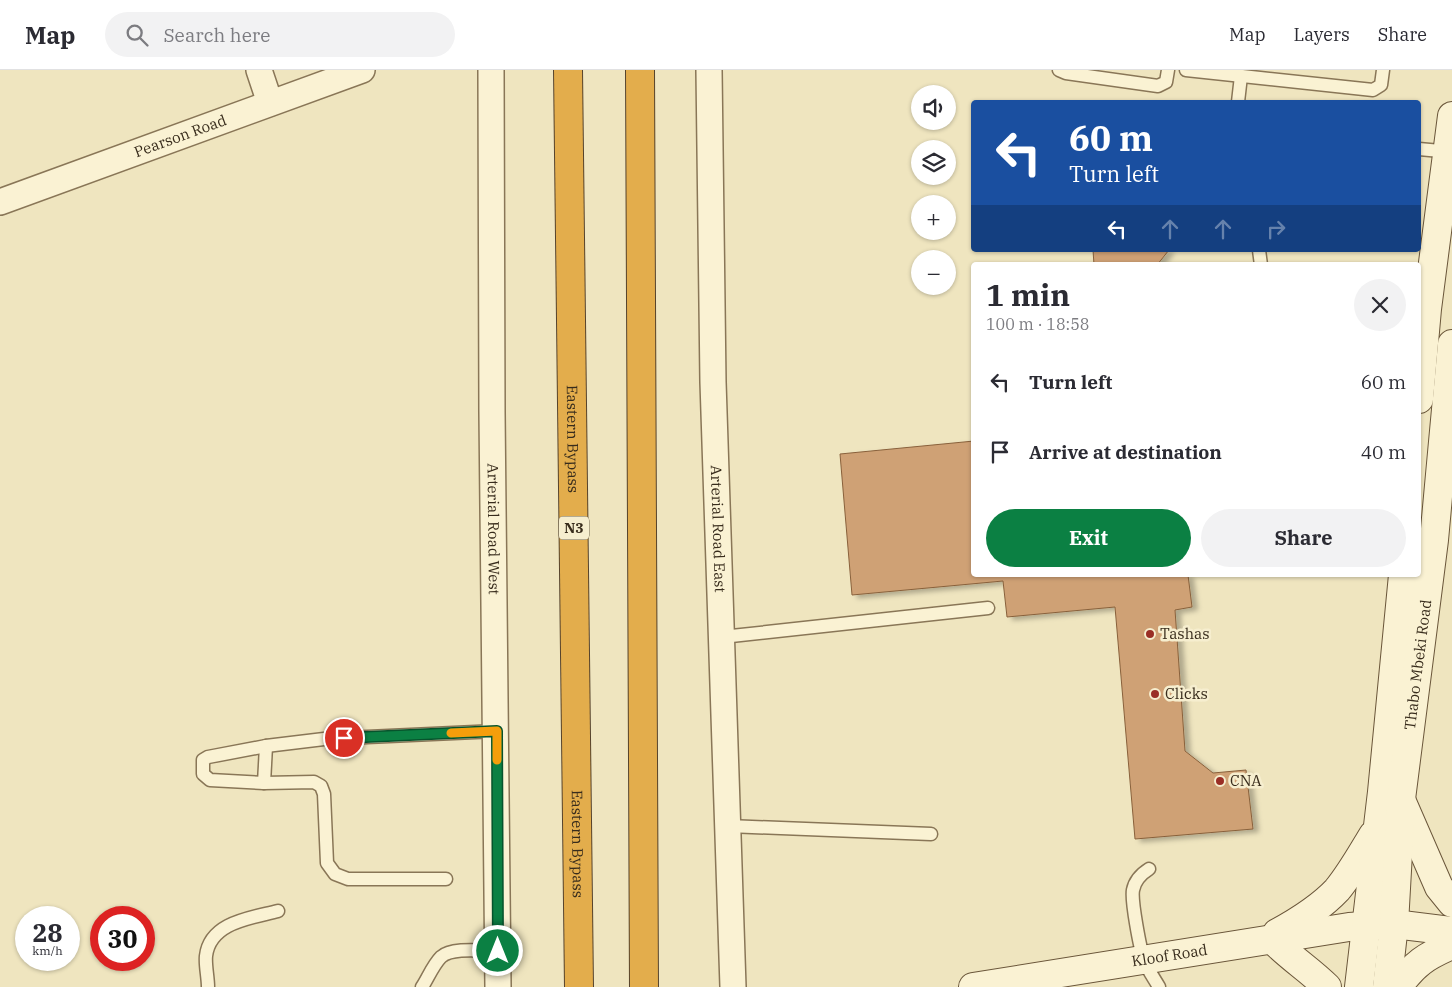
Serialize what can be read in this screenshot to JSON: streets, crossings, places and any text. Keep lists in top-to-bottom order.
{
  "streets": {
    "highway": ["Eastern Bypass", "N3"],
    "main road": ["Thabo Mbeki Road", "Kloof Road"],
    "street": ["Pearson Road", "Arterial Road West", "Arterial Road East"]
  },
  "crossings": [
    ["Thabo Mbeki Road", "Kloof Road"]
  ],
  "places": ["Tashas", "Clicks", "CNA"],
  "page": {
    "header": "Map",
    "search": "Search here",
    "nav": ["Map", "Layers", "Share"],
    "map_buttons": ["+", "−"],
    "turn": ["60 m", "Turn left"],
    "heading": ["1 min", "100 m · 18:58"],
    "list": [
      {
        "name": "Turn left",
        "value": "60 m"
      },
      {
        "name": "Arrive at destination",
        "value": "40 m"
      }
    ],
    "buttons": ["Exit", "Share"],
    "speed": "28 km/h",
    "limit": "30"
  }
}
